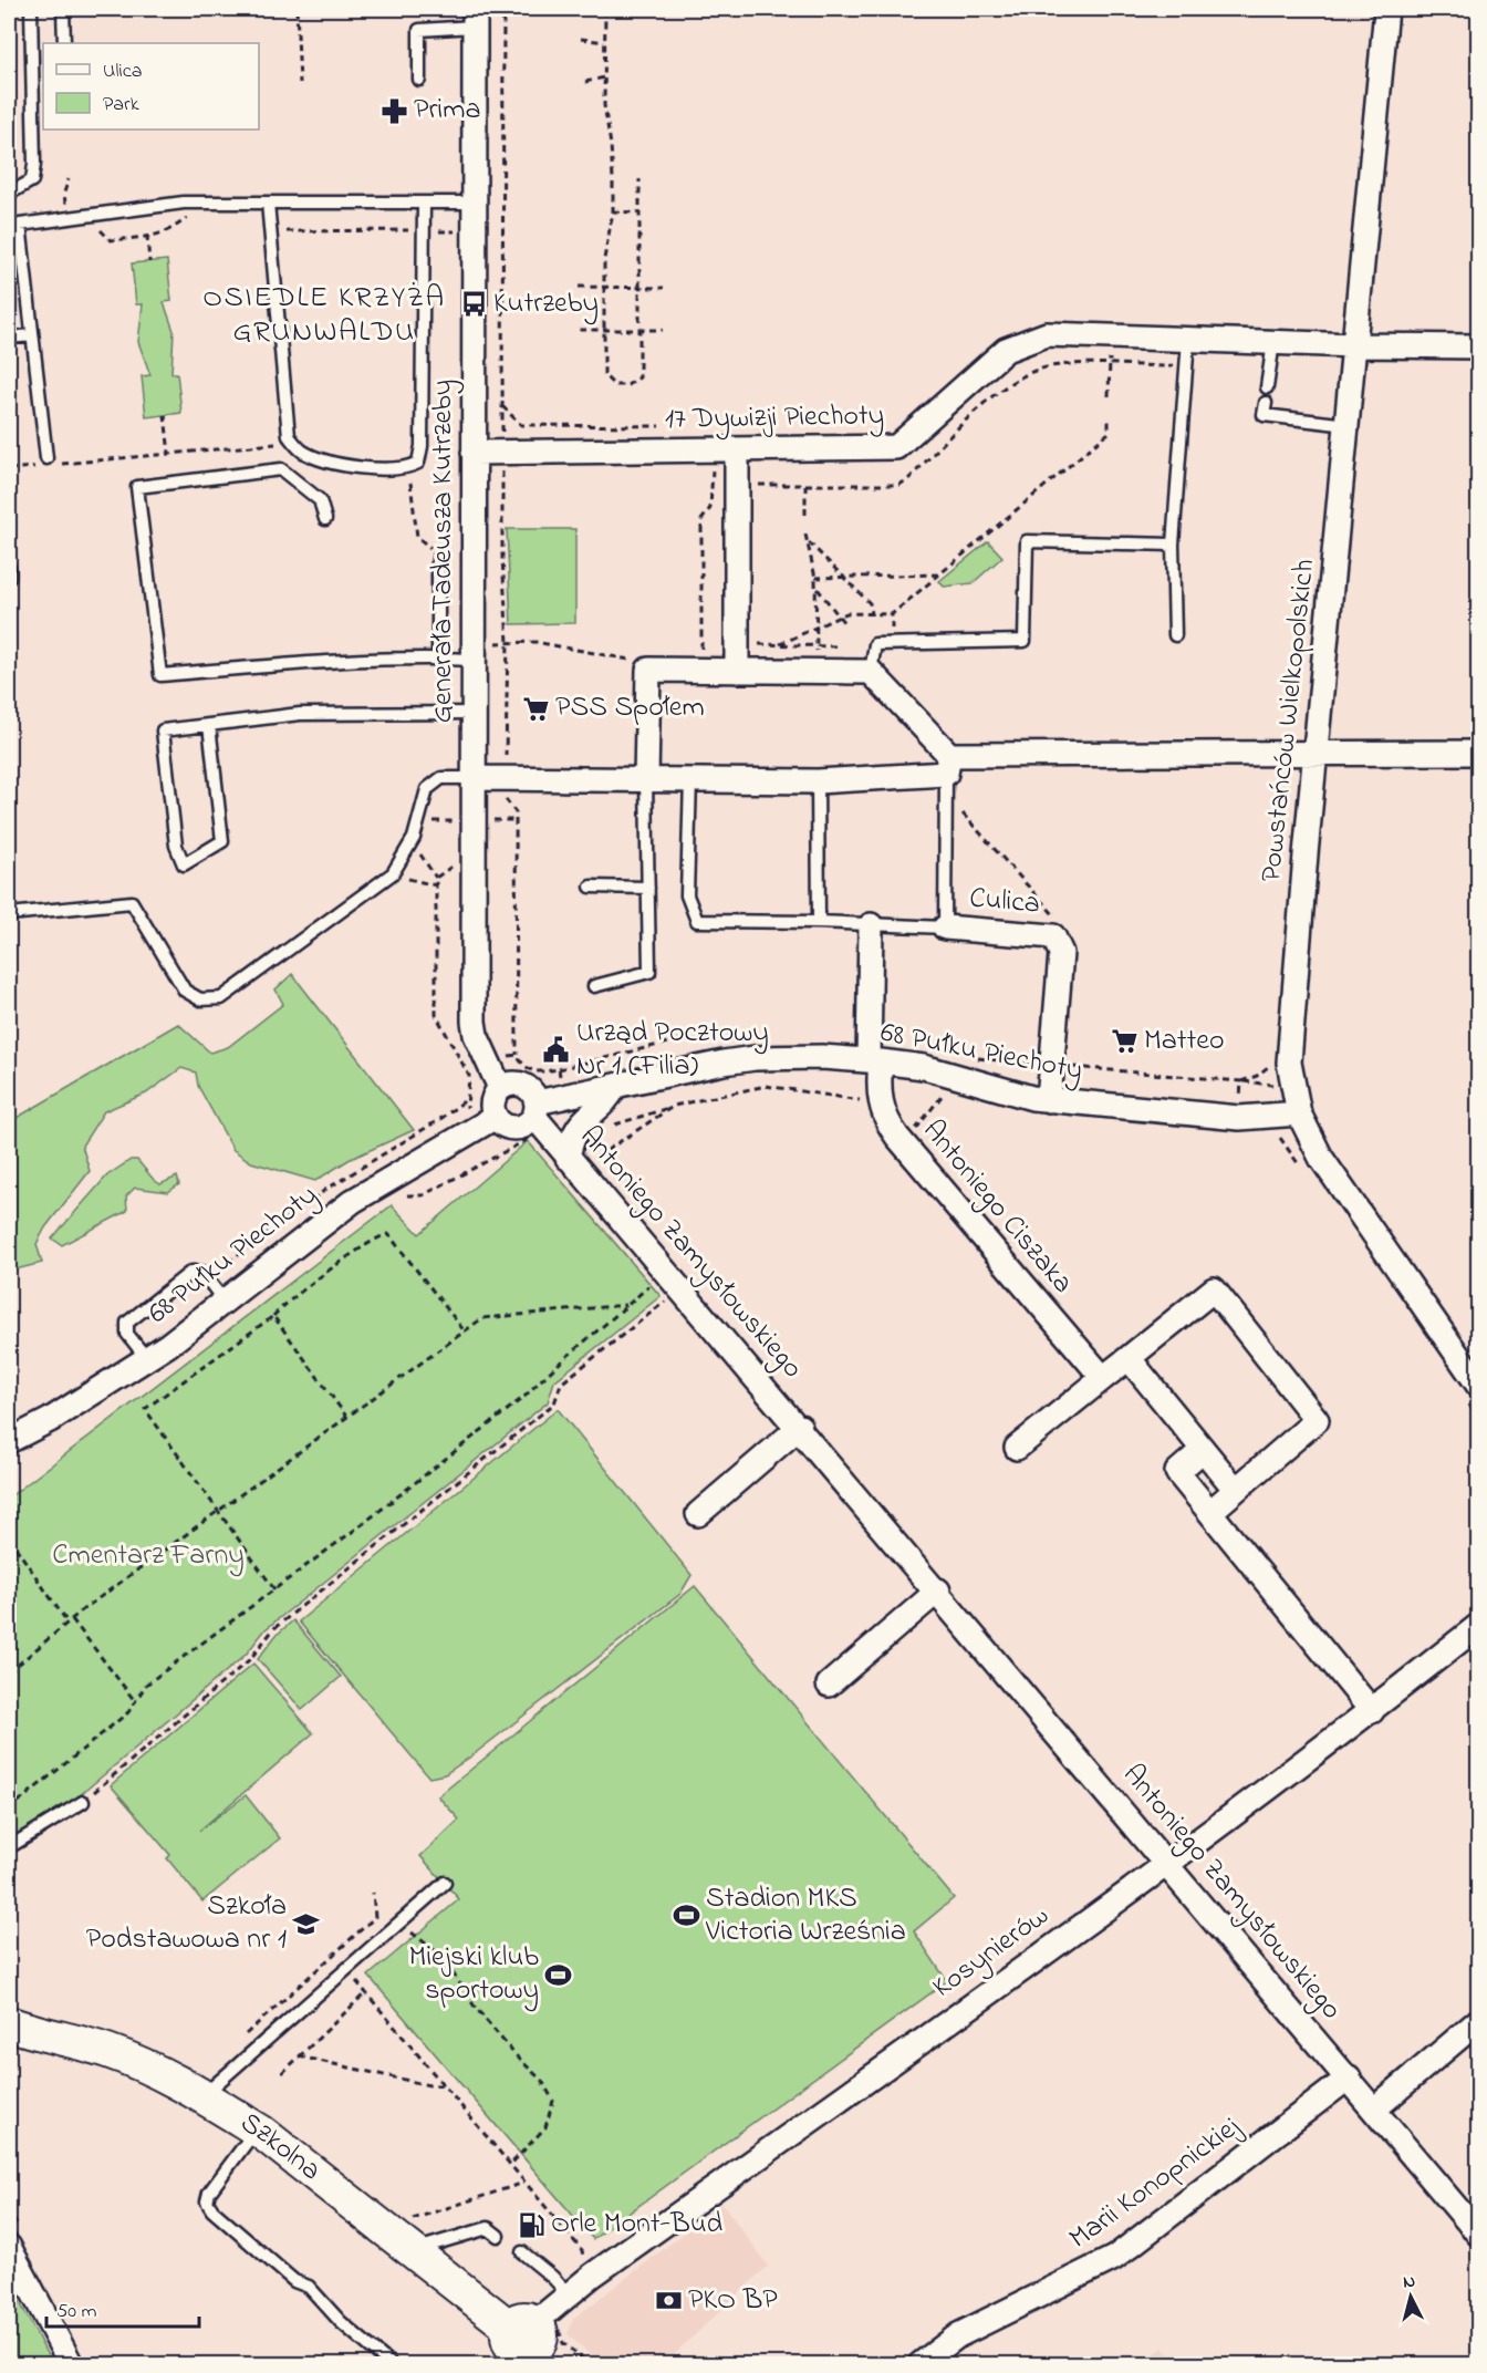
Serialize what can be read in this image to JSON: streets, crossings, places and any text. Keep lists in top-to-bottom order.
{
  "streets": {
    "street": [
      "17 Dywizji Piechoty",
      "Generała Tadeusza Kutrzeby",
      "Powstańców Wielkopolskich",
      "Culica",
      "68 Pułku Piechoty",
      "Antoniego Ciszaka",
      "Antoniego Zamysłowskiego",
      "Kosynierów",
      "Szkolna",
      "Marii Konopnickiej"
    ]
  },
  "crossings": [
    ["17 Dywizji Piechoty", "Generała Tadeusza Kutrzeby"],
    ["17 Dywizji Piechoty", "Powstańców Wielkopolskich"],
    ["Generała Tadeusza Kutrzeby", "68 Pułku Piechoty"],
    ["Generała Tadeusza Kutrzeby", "Antoniego Zamysłowskiego"],
    ["Powstańców Wielkopolskich", "68 Pułku Piechoty"],
    ["Culica", "68 Pułku Piechoty"],
    ["68 Pułku Piechoty", "Antoniego Ciszaka"],
    ["68 Pułku Piechoty", "Antoniego Zamysłowskiego"],
    ["Antoniego Zamysłowskiego", "Kosynierów"],
    ["Antoniego Zamysłowskiego", "Marii Konopnickiej"],
    ["Kosynierów", "Szkolna"]
  ],
  "districts": ["OSIEDLE KRZYŻA GRUNWALDU"],
  "parks": ["Cmentarz Farny"],
  "places": {
    "pharmacy": ["Prima"],
    "bus stop": ["Kutrzeby"],
    "supermarket": ["PSS Społem", "Matteo"],
    "public building": ["Urząd Pocztowy Nr 1 (Filia)"],
    "sports": ["Stadion MKS Victoria Września", "Miejski klub sportowy"],
    "school or university": ["Szkoła Podstawowa nr 1"],
    "fuel station": ["Orle Mont-Bud"],
    "bank": ["PKO BP"]
  },
  "legend": ["Ulica", "Park"],
  "scale_bar": "50 m",
  "north": "top"
}
